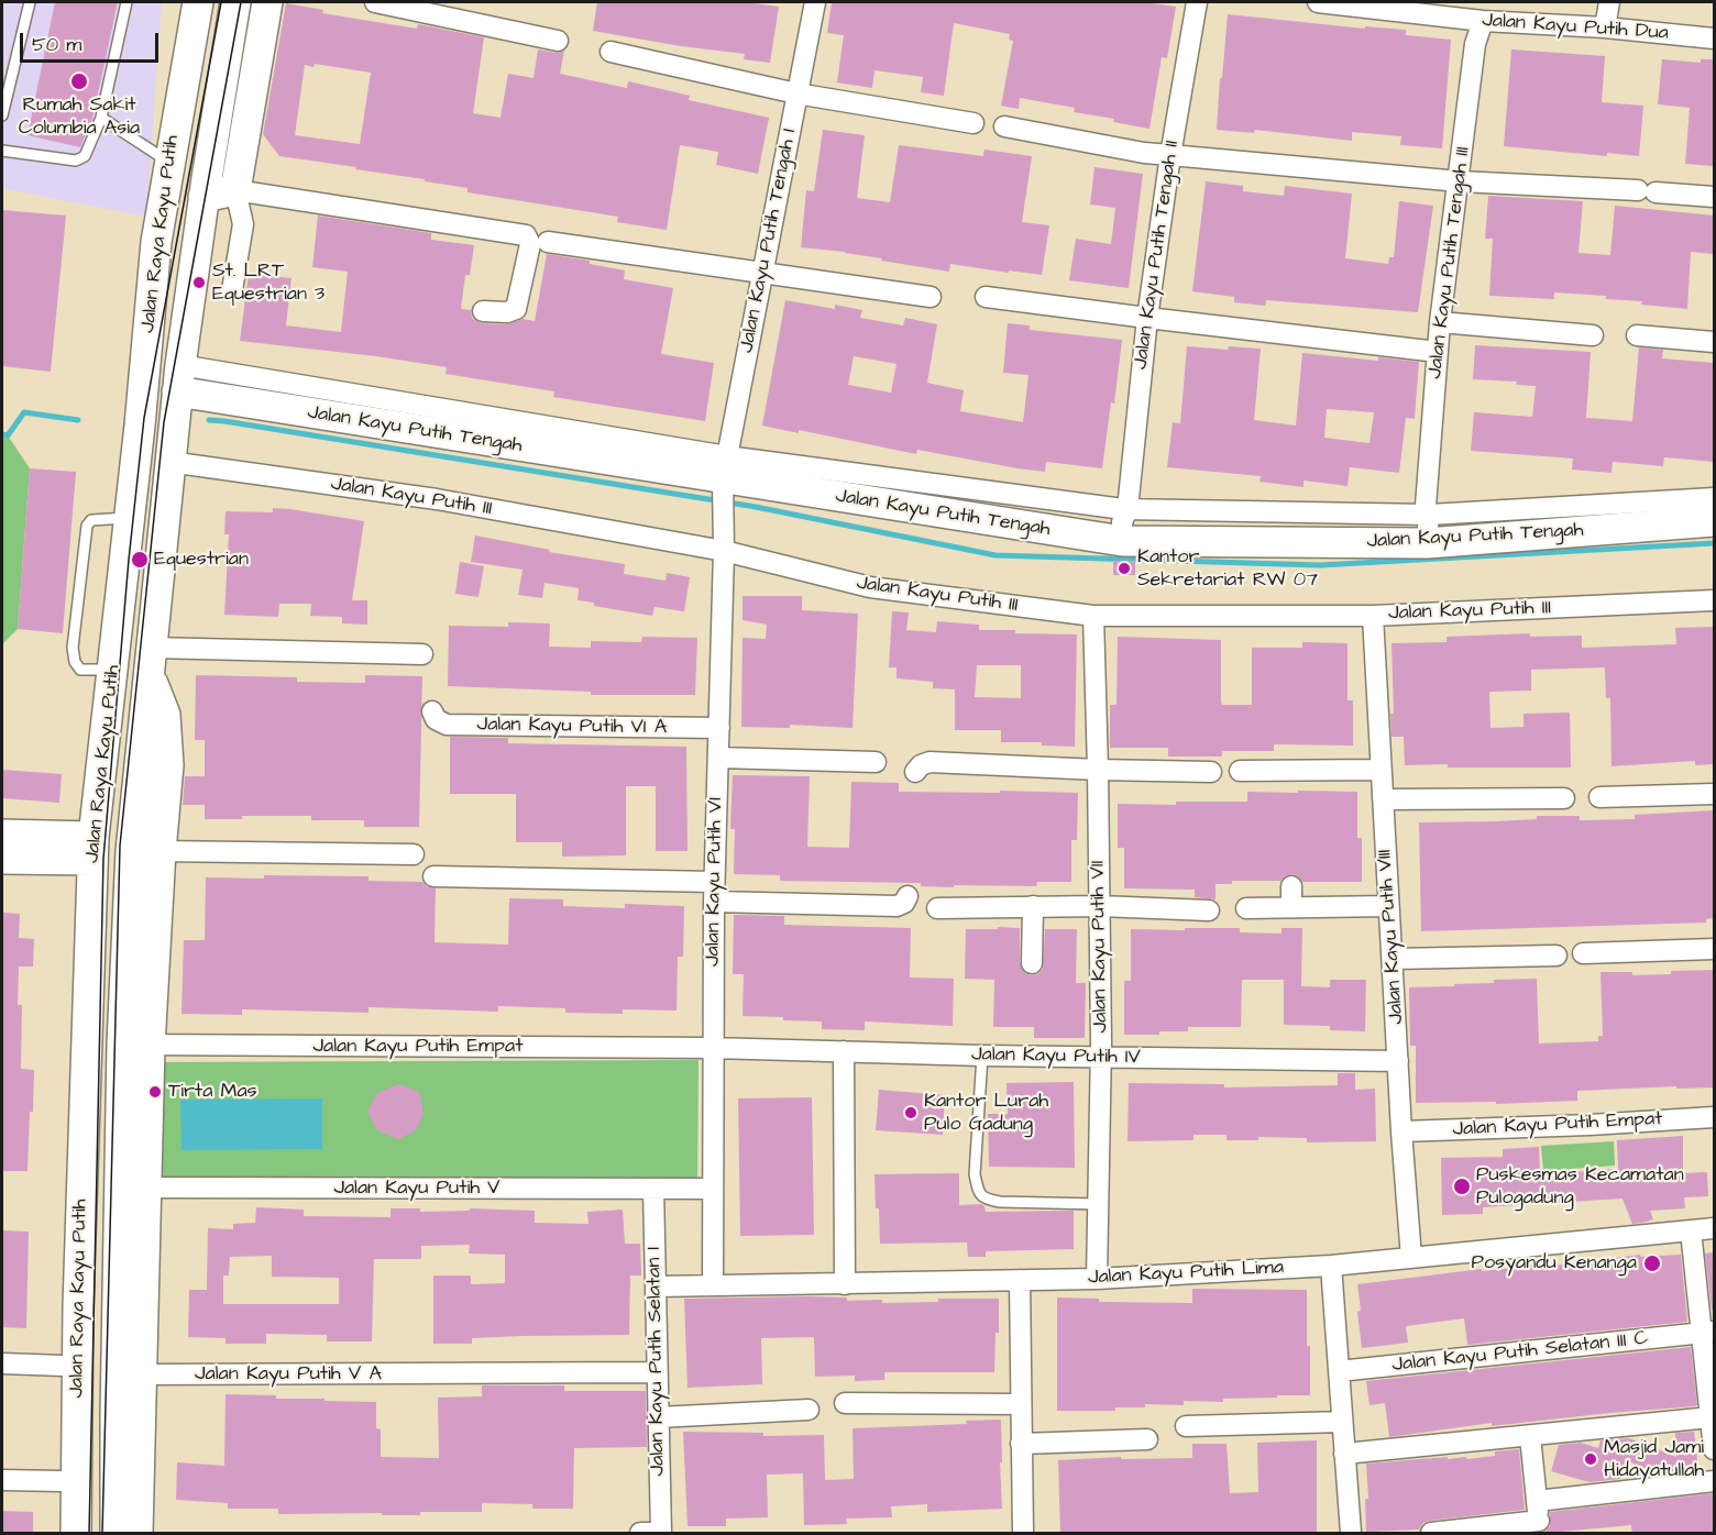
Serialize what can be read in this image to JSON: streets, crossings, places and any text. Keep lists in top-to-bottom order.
{
  "streets": {
    "main road": ["Jalan Raya Kayu Putih", "Jalan Kayu Putih Tengah"],
    "street": [
      "Jalan Kayu Putih Dua",
      "Jalan Kayu Putih Tengah I",
      "Jalan Kayu Putih Tengah II",
      "Jalan Kayu Putih Tengah III",
      "Jalan Kayu Putih III",
      "Jalan Kayu Putih VI A",
      "Jalan Kayu Putih VI",
      "Jalan Kayu Putih VIII",
      "Jalan Kayu Putih VII",
      "Jalan Kayu Putih Empat",
      "Jalan Kayu Putih IV",
      "Jalan Kayu Putih V",
      "Jalan Kayu Putih Lima",
      "Jalan Kayu Putih Selatan III C",
      "Jalan Kayu Putih Selatan I",
      "Jalan Kayu Putih V A"
    ]
  },
  "crossings": [
    ["Jalan Kayu Putih Dua", "Jalan Kayu Putih Tengah III"],
    ["Jalan Raya Kayu Putih", "Jalan Kayu Putih Tengah"],
    ["Jalan Raya Kayu Putih", "Jalan Kayu Putih III"],
    ["Jalan Raya Kayu Putih", "Jalan Kayu Putih Empat"],
    ["Jalan Raya Kayu Putih", "Jalan Kayu Putih V"],
    ["Jalan Raya Kayu Putih", "Jalan Kayu Putih V A"],
    ["Jalan Kayu Putih Tengah I", "Jalan Kayu Putih Tengah"],
    ["Jalan Kayu Putih Tengah I", "Jalan Kayu Putih VI"],
    ["Jalan Kayu Putih Tengah II", "Jalan Kayu Putih Tengah"],
    ["Jalan Kayu Putih Tengah III", "Jalan Kayu Putih Tengah"],
    ["Jalan Kayu Putih Tengah", "Jalan Kayu Putih VI"],
    ["Jalan Kayu Putih III", "Jalan Kayu Putih VI"],
    ["Jalan Kayu Putih III", "Jalan Kayu Putih VIII"],
    ["Jalan Kayu Putih III", "Jalan Kayu Putih VII"],
    ["Jalan Kayu Putih VI A", "Jalan Kayu Putih VI"],
    ["Jalan Kayu Putih VI", "Jalan Kayu Putih Empat"],
    ["Jalan Kayu Putih VI", "Jalan Kayu Putih IV"],
    ["Jalan Kayu Putih VI", "Jalan Kayu Putih V"],
    ["Jalan Kayu Putih VI", "Jalan Kayu Putih Lima"],
    ["Jalan Kayu Putih VIII", "Jalan Kayu Putih Empat"],
    ["Jalan Kayu Putih VIII", "Jalan Kayu Putih IV"],
    ["Jalan Kayu Putih VIII", "Jalan Kayu Putih Lima"],
    ["Jalan Kayu Putih VII", "Jalan Kayu Putih IV"],
    ["Jalan Kayu Putih VII", "Jalan Kayu Putih Lima"],
    ["Jalan Kayu Putih Empat", "Jalan Kayu Putih IV"],
    ["Jalan Kayu Putih V", "Jalan Kayu Putih Selatan I"],
    ["Jalan Kayu Putih Lima", "Jalan Kayu Putih Selatan I"],
    ["Jalan Kayu Putih Selatan I", "Jalan Kayu Putih V A"]
  ],
  "places": [
    "Rumah Sakit Columbia Asia",
    "St. LRT Equestrian 3",
    "Equestrian",
    "Kantor Sekretariat RW 07",
    "Tirta Mas",
    "Kantor Lurah Pulo Gadung",
    "Puskesmas Kecamatan Pulogadung",
    "Posyandu Kenanga",
    "Masjid Jami Hidayatullah"
  ],
  "scale_bar": "50 m"
}
